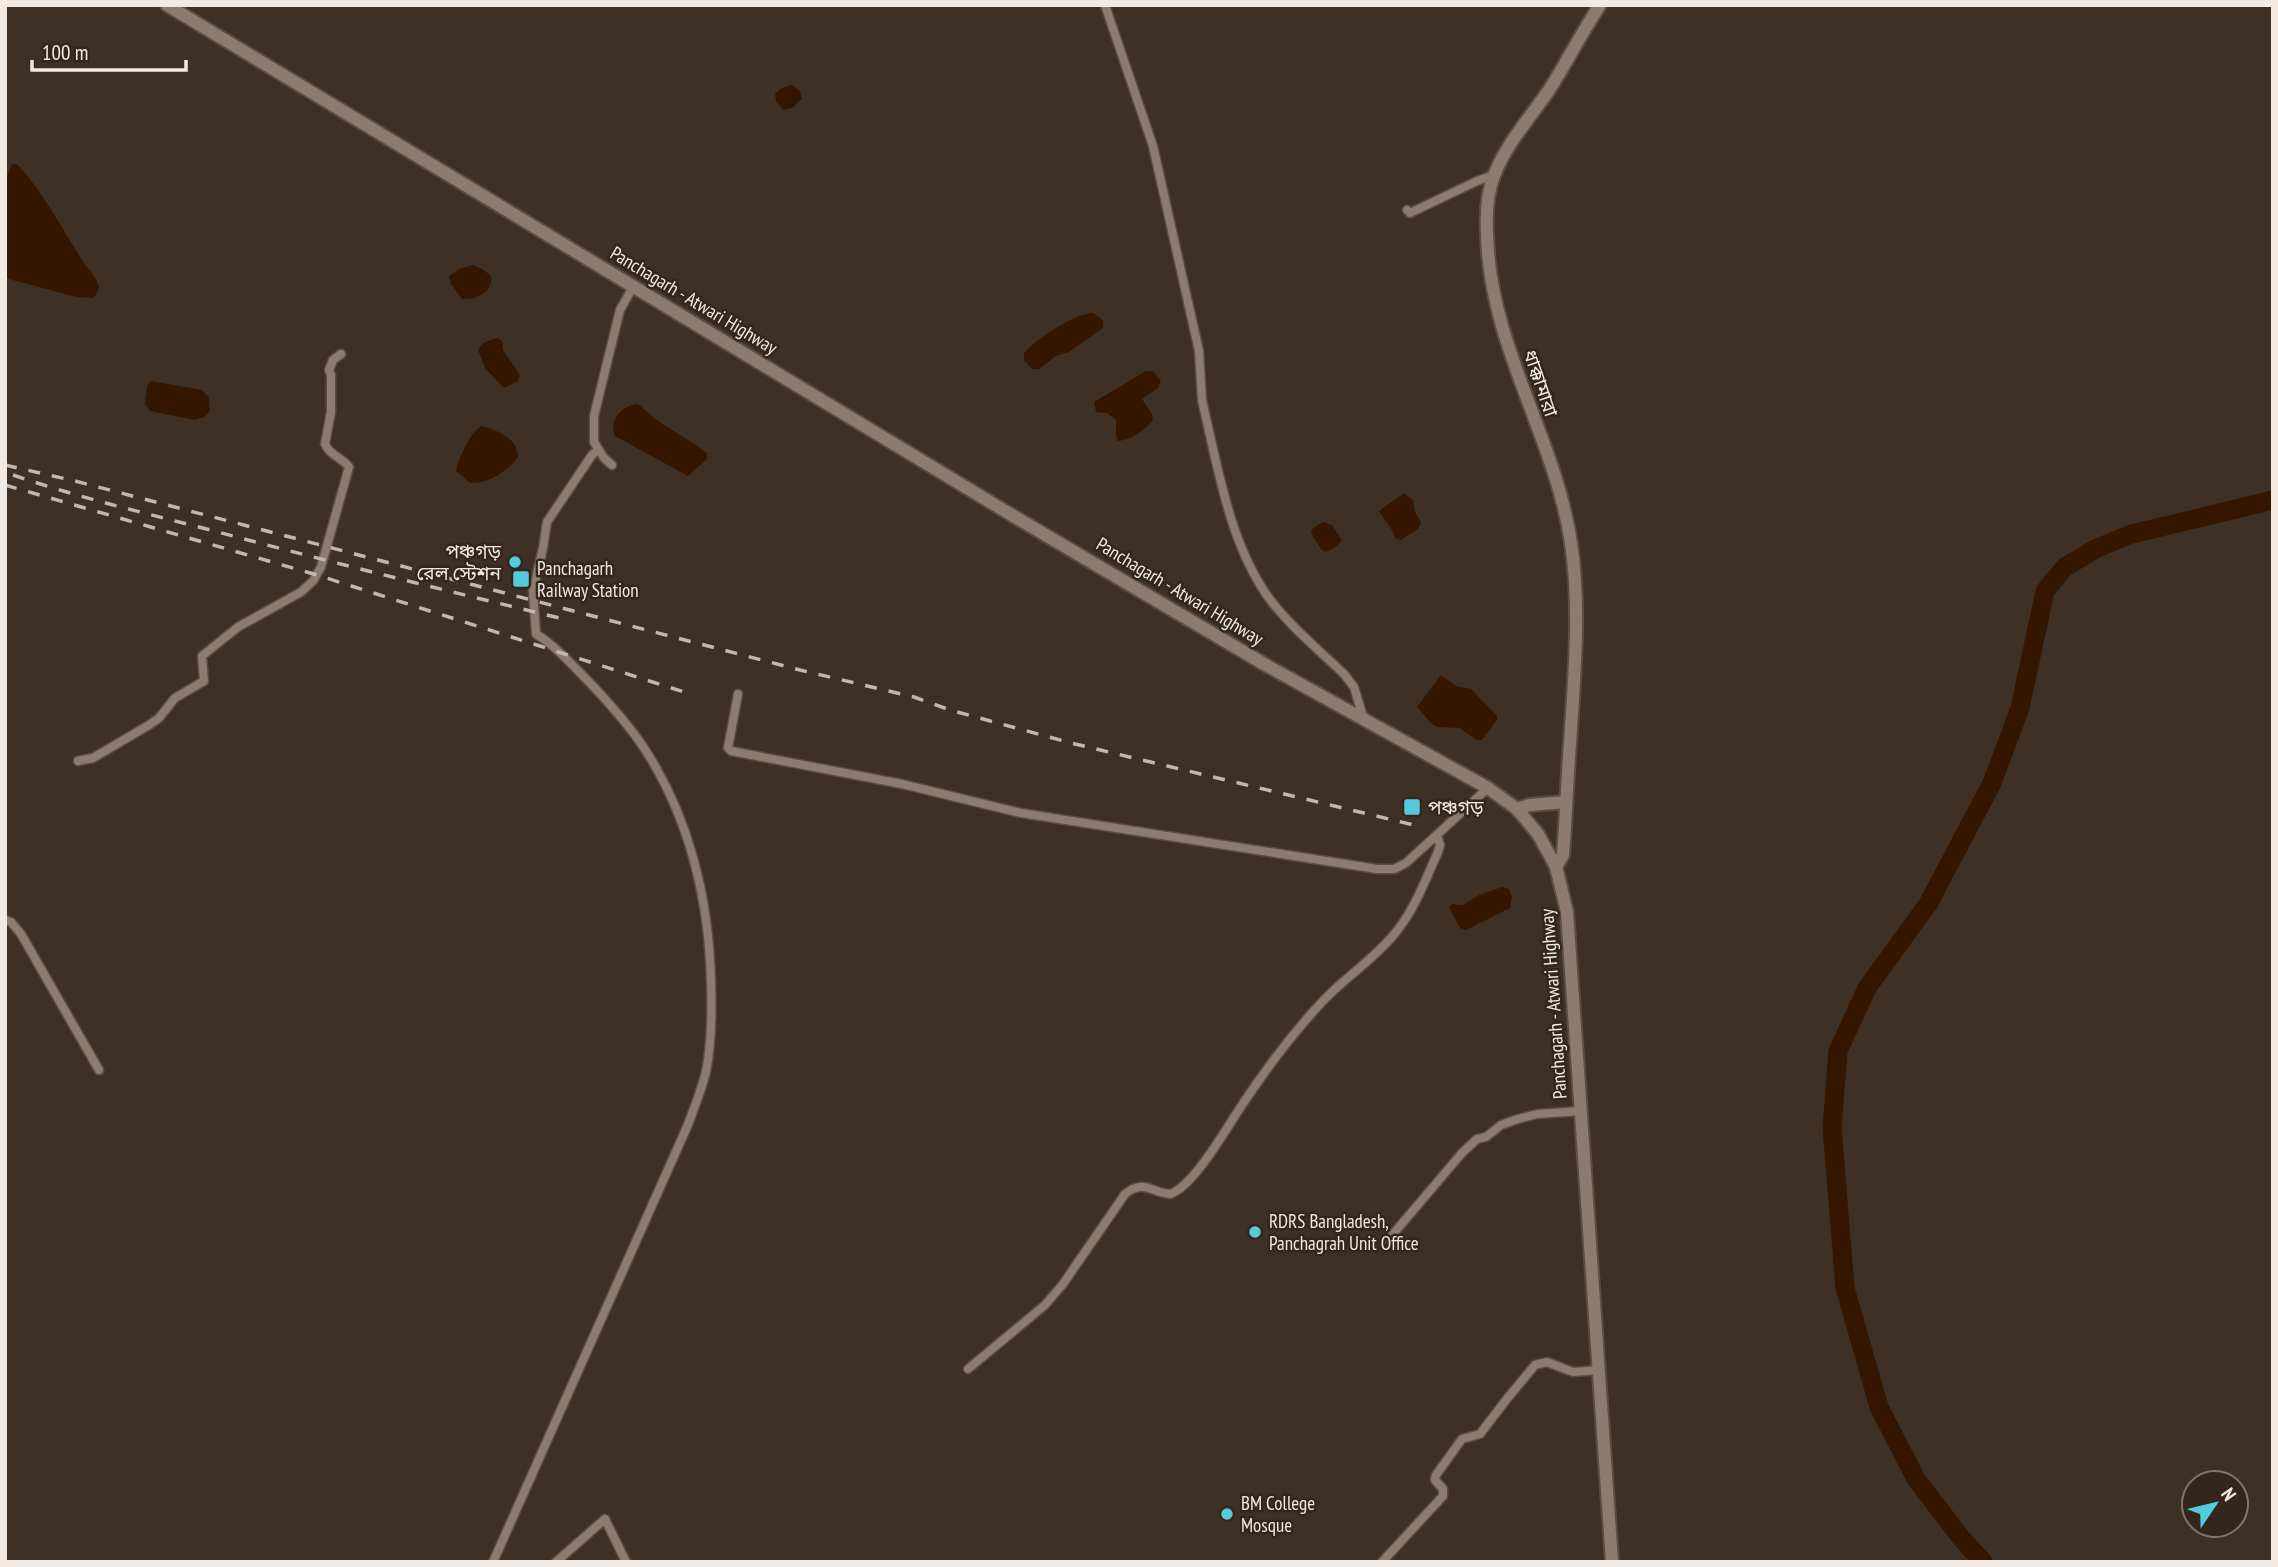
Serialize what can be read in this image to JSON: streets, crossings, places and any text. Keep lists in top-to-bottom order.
{
  "streets": {
    "main road": ["Panchagarh - Atwari Highway", "ধাক্কামারা"]
  },
  "crossings": [
    ["Panchagarh - Atwari Highway", "ধাক্কামারা"]
  ],
  "places": {
    "other": ["পঞ্চগড় রেল স্টেশন", "RDRS Bangladesh, Panchagrah Unit Office", "BM College Mosque"],
    "transit": ["Panchagarh Railway Station", "পঞ্চগড়"]
  },
  "scale_bar": "100 m",
  "north": "top right"
}
